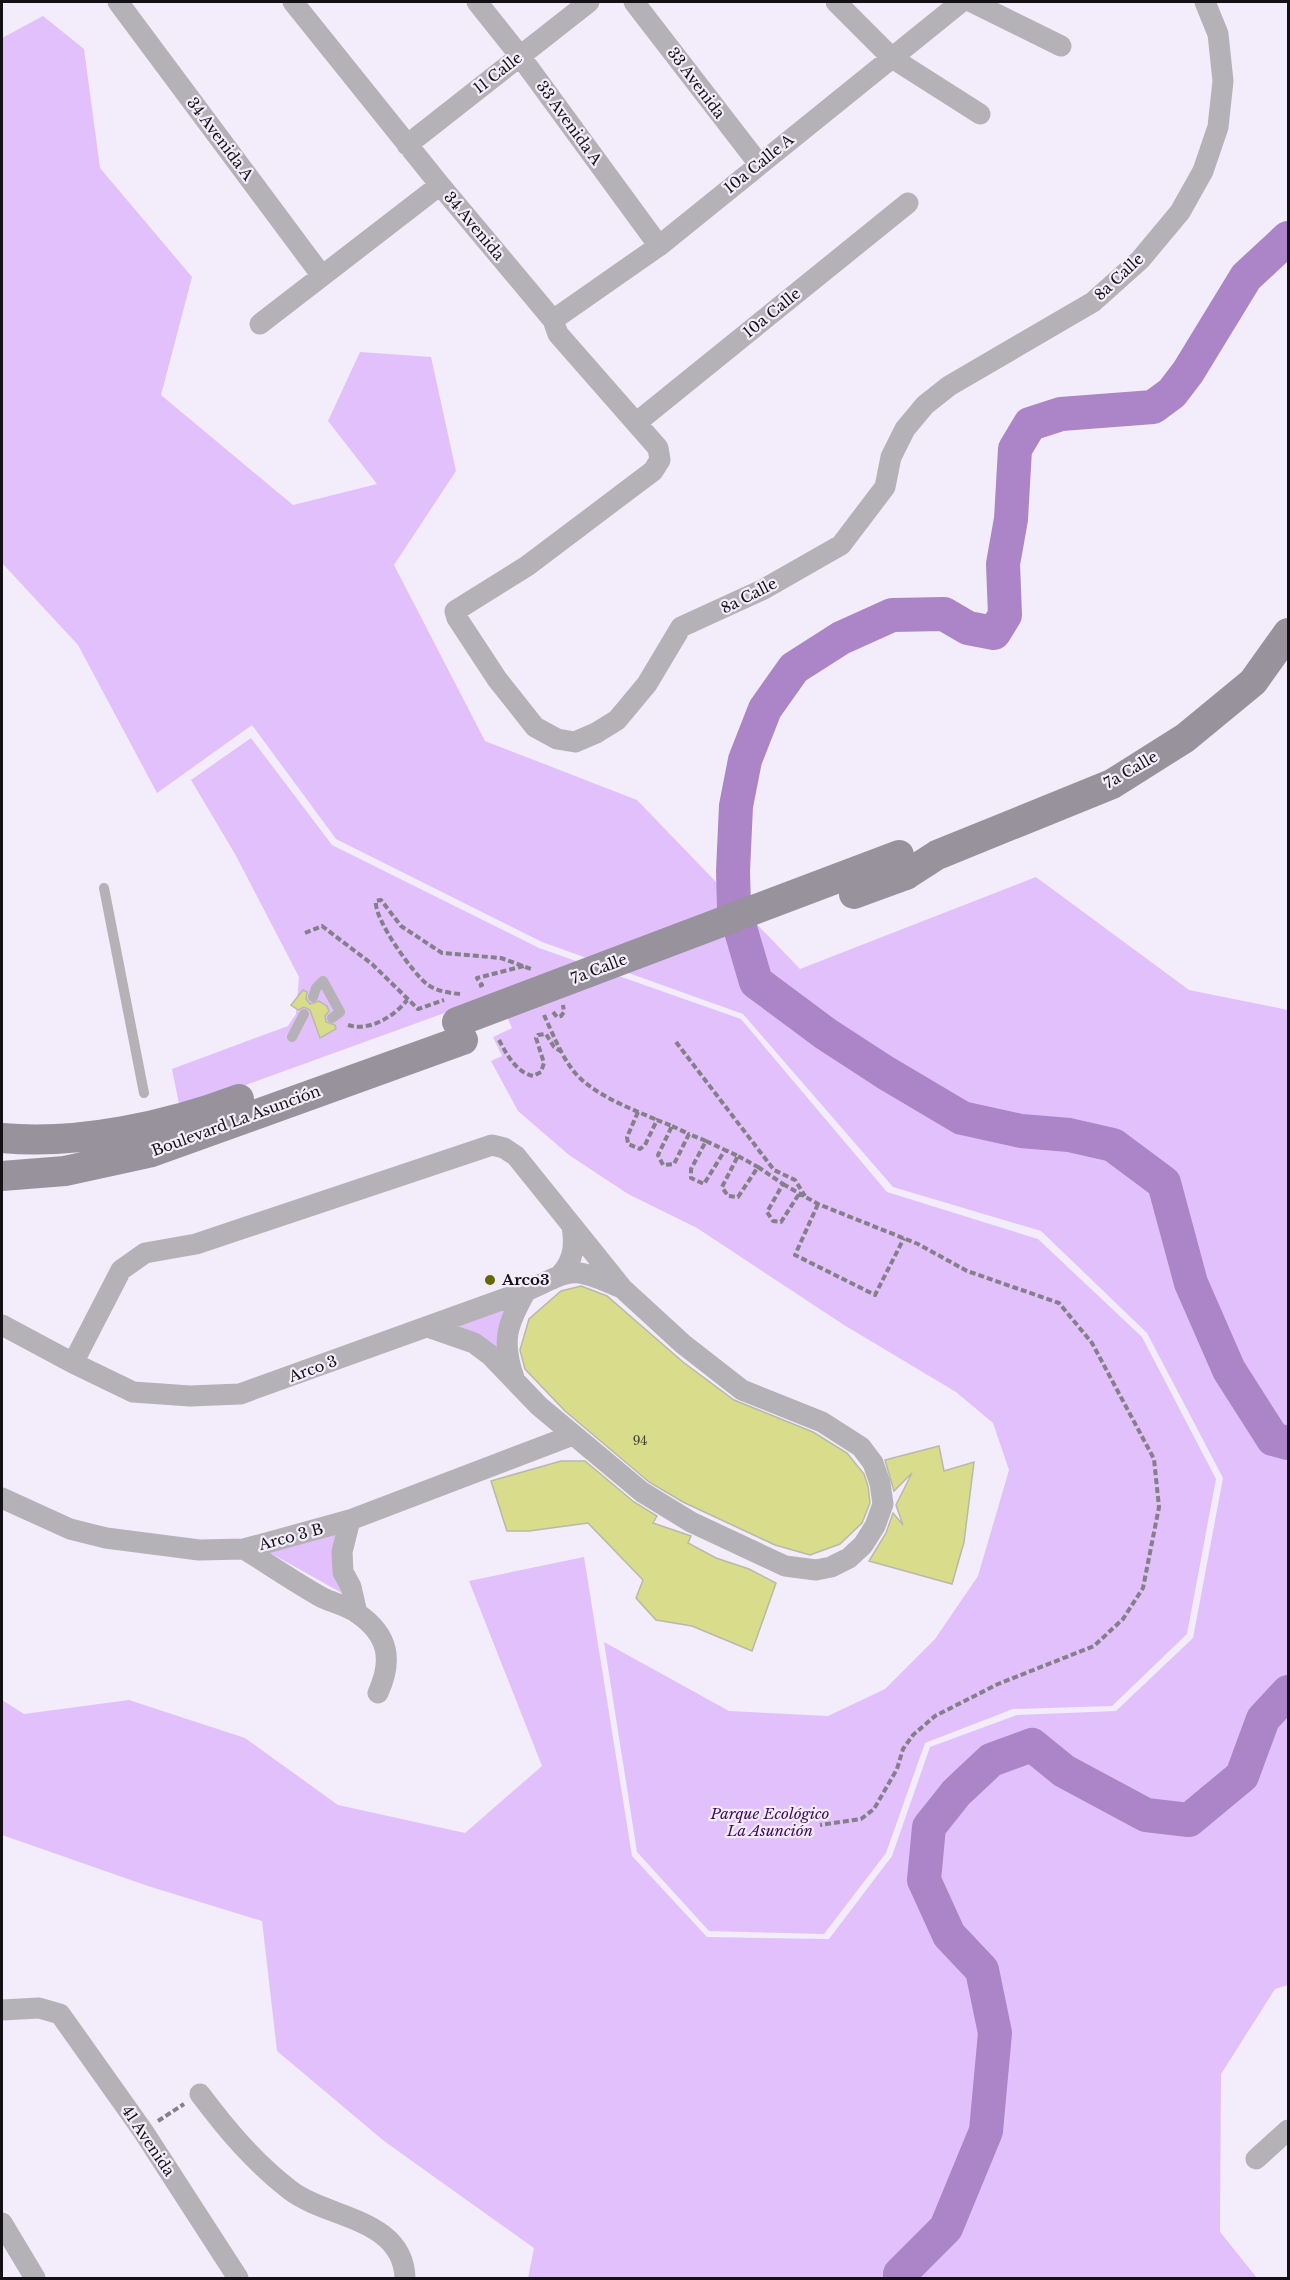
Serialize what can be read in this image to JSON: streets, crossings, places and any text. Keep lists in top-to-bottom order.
{
  "streets": {
    "main road": ["7a Calle", "Boulevard La Asunción"],
    "street": [
      "11 Calle",
      "33 Avenida",
      "33 Avenida A",
      "34 Avenida A",
      "10a Calle A",
      "34 Avenida",
      "8a Calle",
      "10a Calle",
      "Arco 3",
      "Arco 3 B",
      "41 Avenida"
    ]
  },
  "crossings": [
    ["11 Calle", "33 Avenida A"],
    ["11 Calle", "34 Avenida"],
    ["33 Avenida", "10a Calle A"],
    ["33 Avenida A", "10a Calle A"],
    ["10a Calle A", "34 Avenida"],
    ["34 Avenida", "8a Calle"],
    ["34 Avenida", "10a Calle"],
    ["7a Calle", "Boulevard La Asunción"]
  ],
  "parks": ["Parque Ecológico La Asunción"],
  "places": ["Arco3"],
  "house_numbers": ["94"]
}
